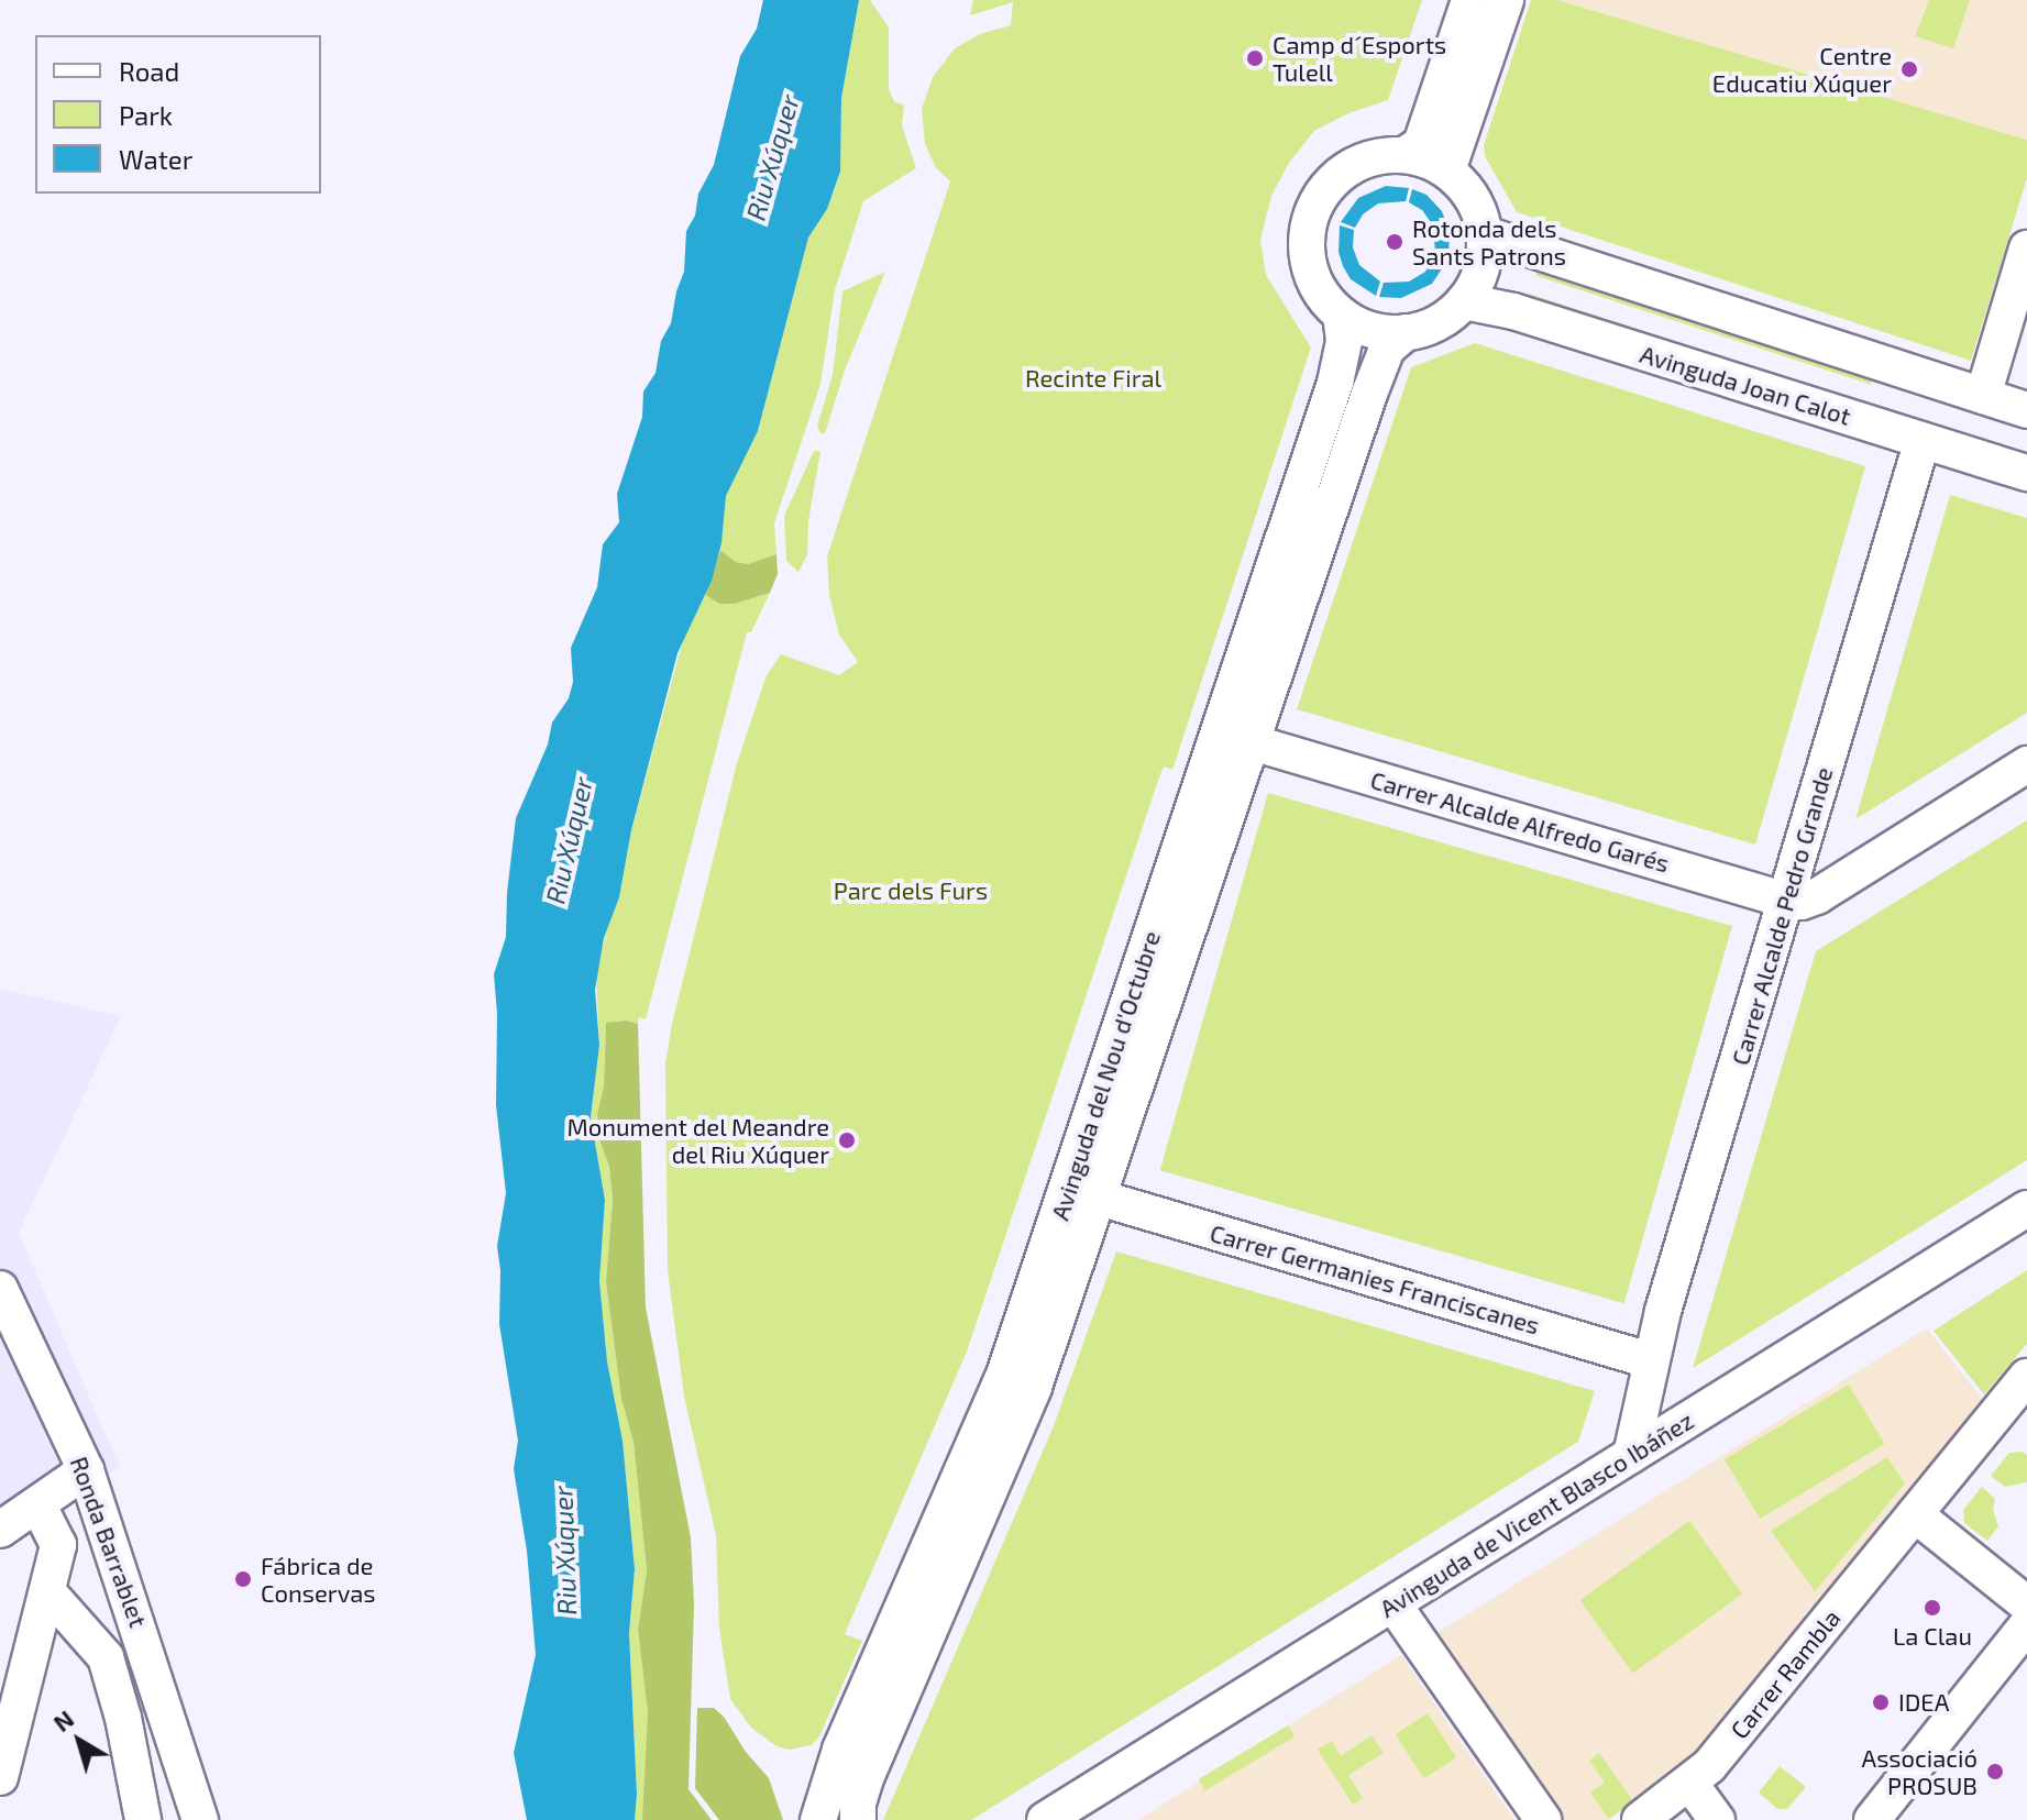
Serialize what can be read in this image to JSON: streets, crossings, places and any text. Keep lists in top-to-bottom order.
{
  "streets": {
    "street": [
      "Avinguda Joan Calot",
      "Carrer Alcalde Alfredo Garés",
      "Carrer Alcalde Pedro Grande",
      "Avinguda del Nou d'Octubre",
      "Carrer Germanies Franciscanes",
      "Avinguda de Vicent Blasco Ibáñez",
      "Ronda Barrablet",
      "Carrer Rambla"
    ]
  },
  "crossings": [
    ["Avinguda Joan Calot", "Carrer Alcalde Pedro Grande"],
    ["Avinguda Joan Calot", "Avinguda del Nou d'Octubre"],
    ["Carrer Alcalde Alfredo Garés", "Carrer Alcalde Pedro Grande"],
    ["Carrer Alcalde Alfredo Garés", "Avinguda del Nou d'Octubre"],
    ["Carrer Alcalde Pedro Grande", "Carrer Germanies Franciscanes"],
    ["Carrer Alcalde Pedro Grande", "Avinguda de Vicent Blasco Ibáñez"],
    ["Avinguda del Nou d'Octubre", "Carrer Germanies Franciscanes"]
  ],
  "water": ["Riu Xúquer"],
  "parks": ["Recinte Firal", "Parc dels Furs"],
  "places": [
    "Camp d´Esports Tulell",
    "Centre Educatiu Xúquer",
    "Rotonda dels Sants Patrons",
    "Monument del Meandre del Riu Xúquer",
    "Fábrica de Conservas",
    "La Clau",
    "IDEA",
    "Associació PROSUB"
  ],
  "legend": ["Road", "Park", "Water"],
  "north": "top left"
}
